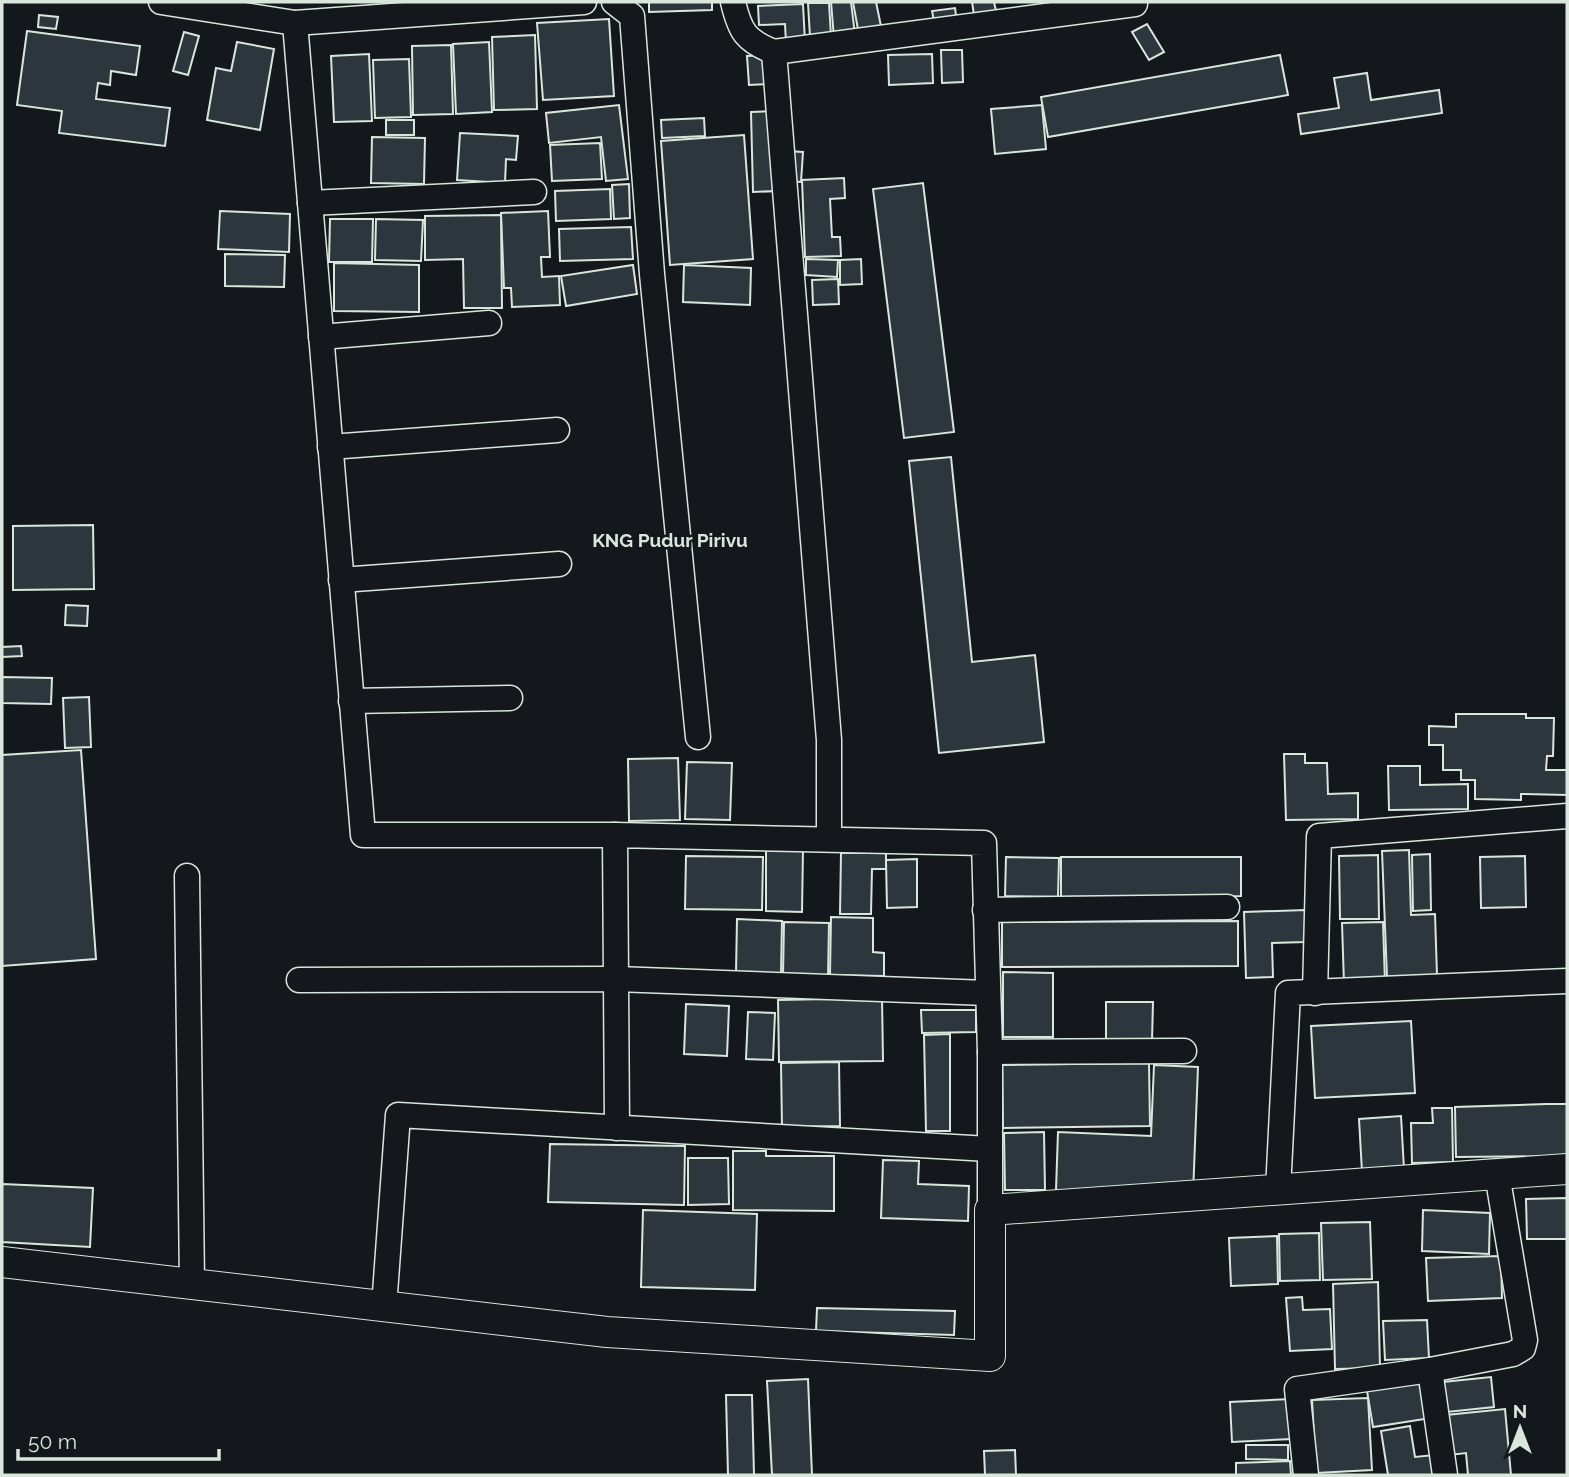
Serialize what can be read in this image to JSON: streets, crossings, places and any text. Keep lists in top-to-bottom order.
{
  "districts": ["KNG Pudur Pirivu"],
  "scale_bar": "50 m",
  "north": "top"
}
